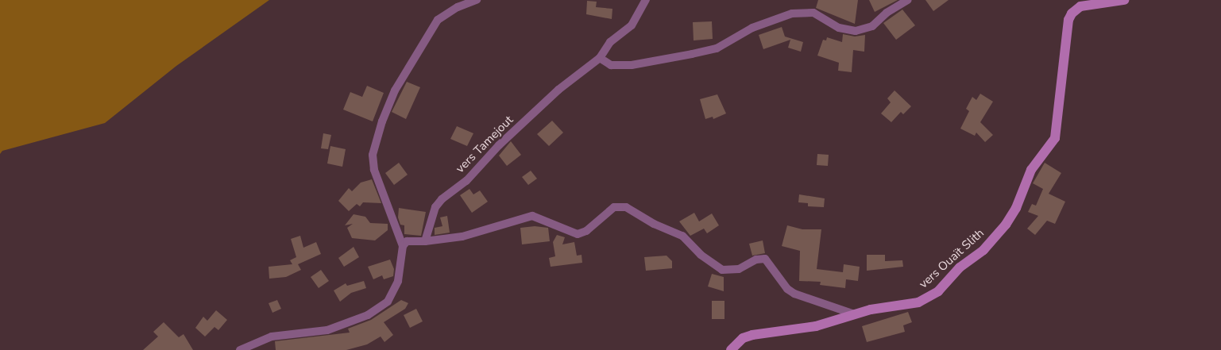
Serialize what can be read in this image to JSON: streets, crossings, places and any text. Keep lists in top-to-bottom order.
{
  "streets": {
    "street": ["vers Tamejout", "vers Ouaït Slith"]
  }
}
